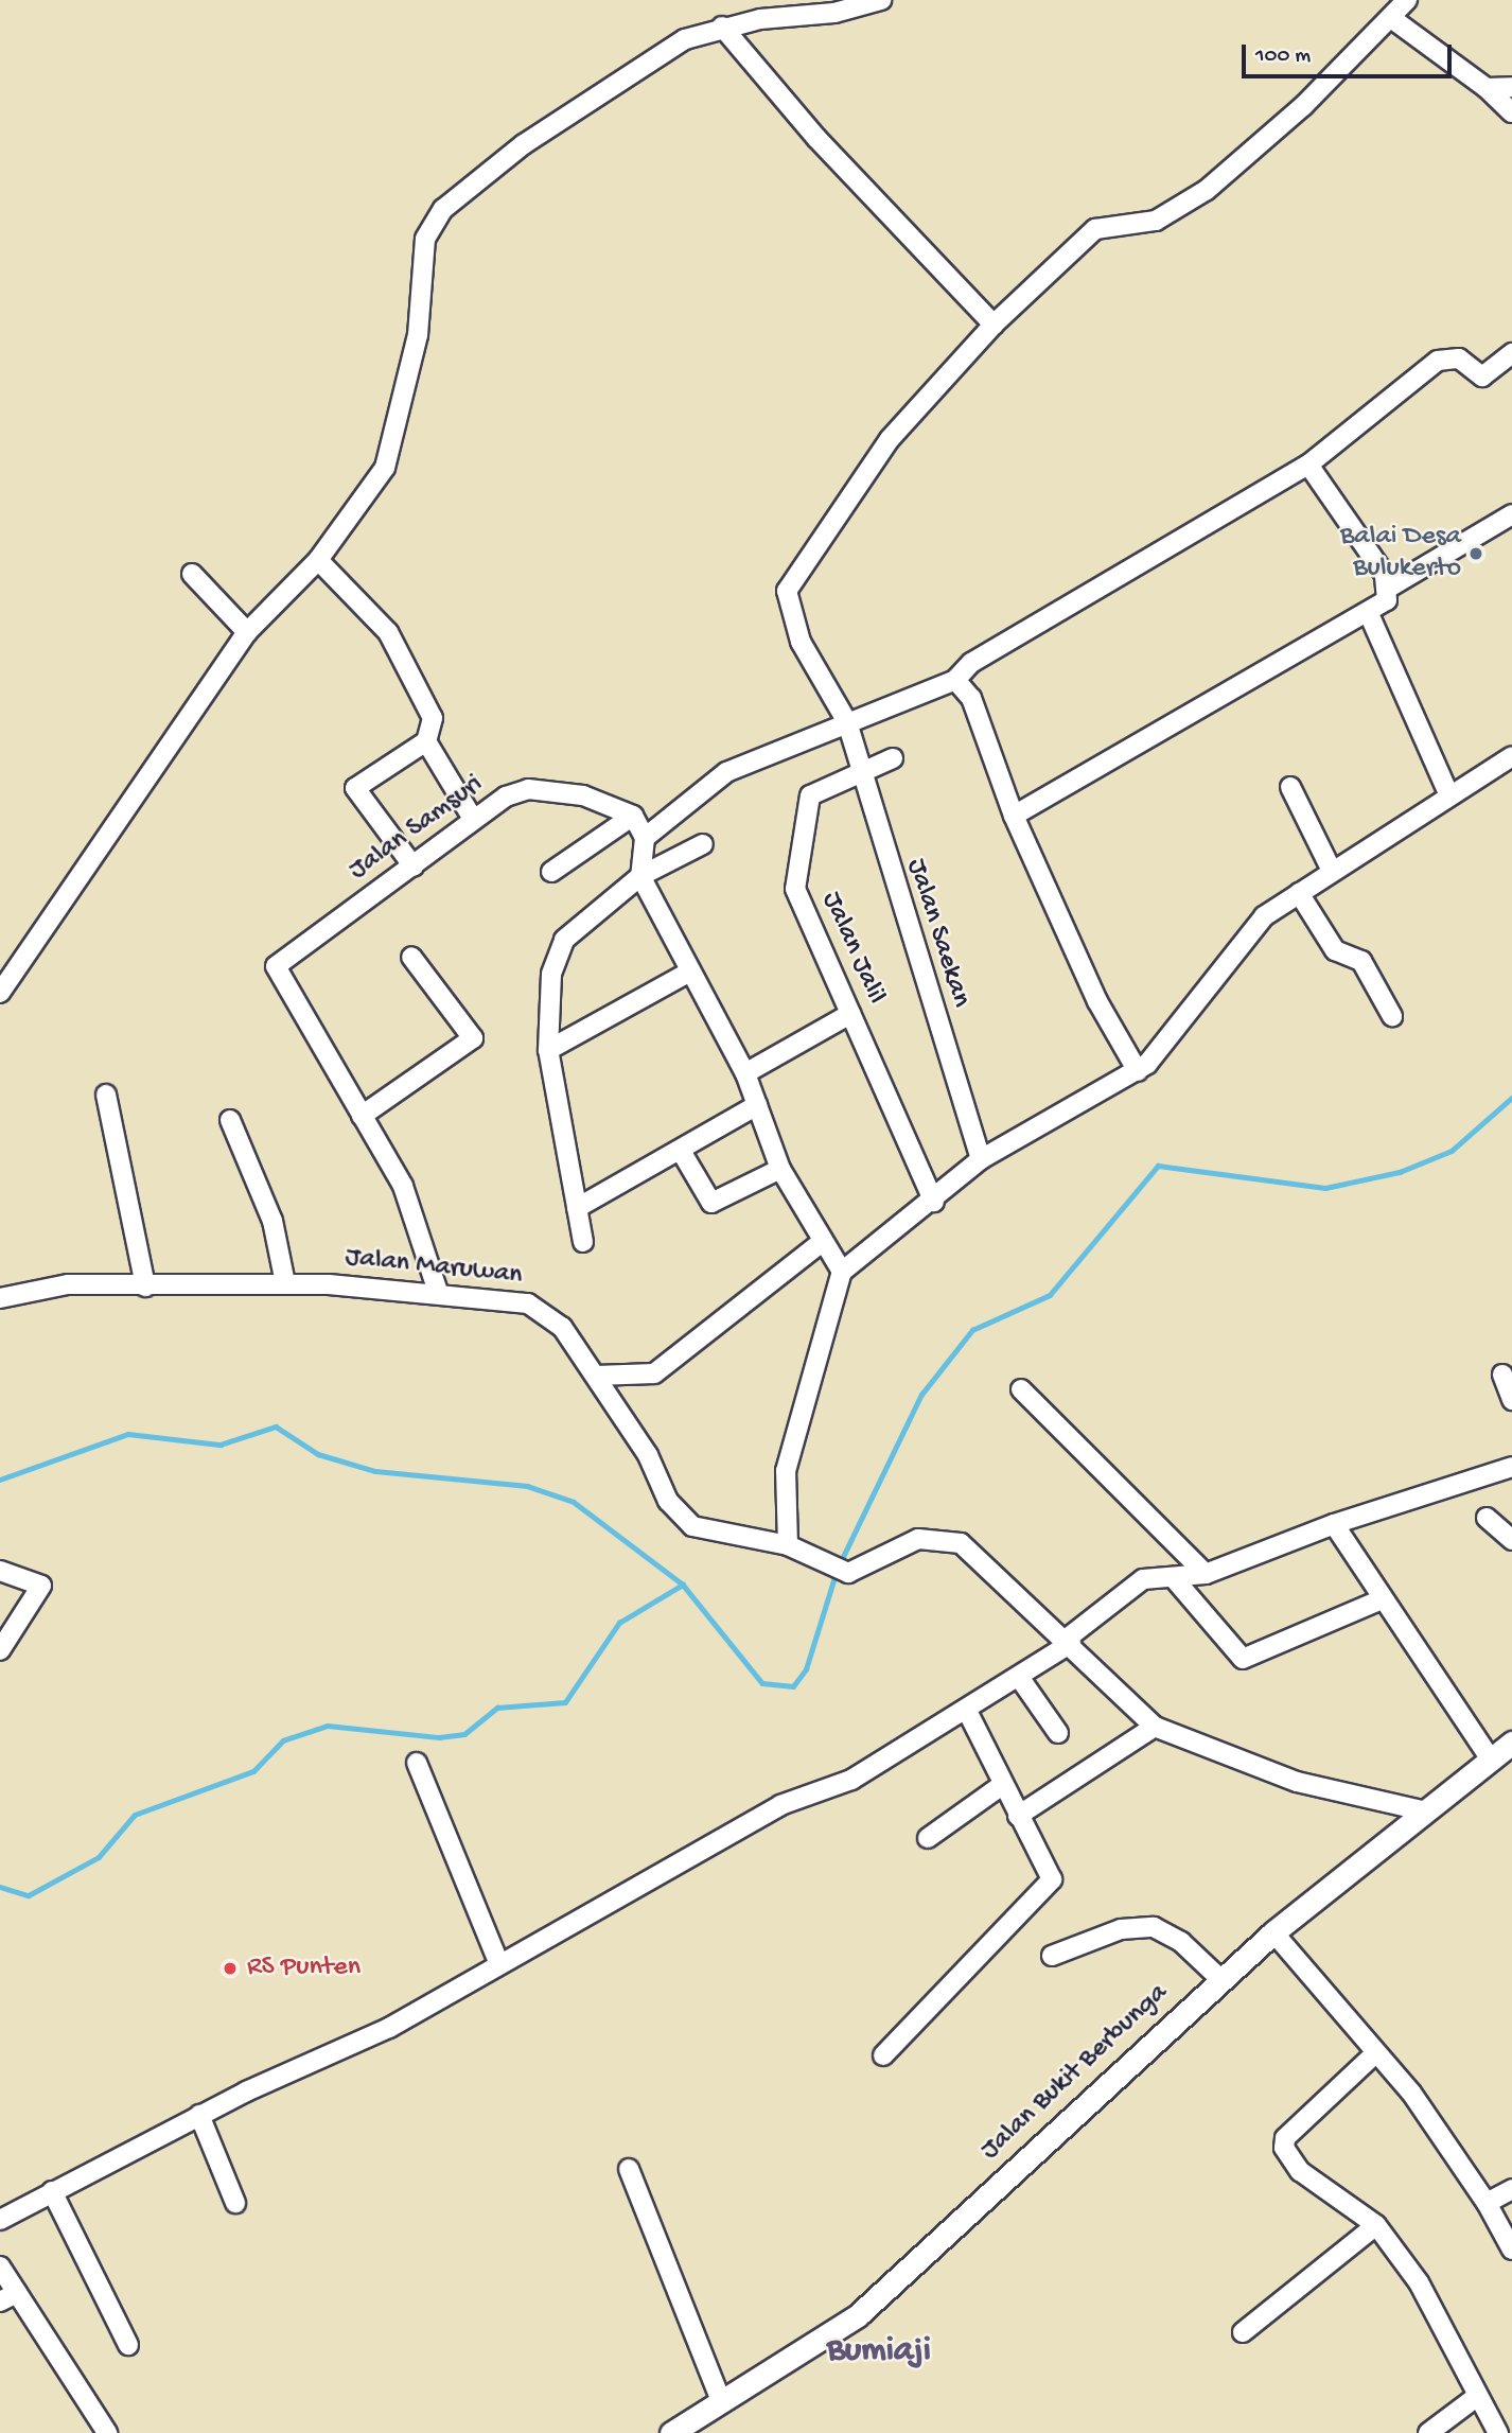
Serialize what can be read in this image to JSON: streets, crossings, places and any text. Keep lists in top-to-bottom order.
{
  "streets": {
    "main road": ["Jalan Bukit Berbunga"],
    "street": [
      "Jalan Samsuri",
      "Jalan Saekan",
      "Jalan Jalil",
      "Jalan Maruwan"
    ]
  },
  "crossings": [
    ["Jalan Samsuri", "Jalan Maruwan"],
    ["Jalan Saekan", "Jalan Jalil"]
  ],
  "districts": ["Bumiaji"],
  "places": ["Balai Desa Bulukerto", "RS Punten"],
  "scale_bar": "100 m"
}
